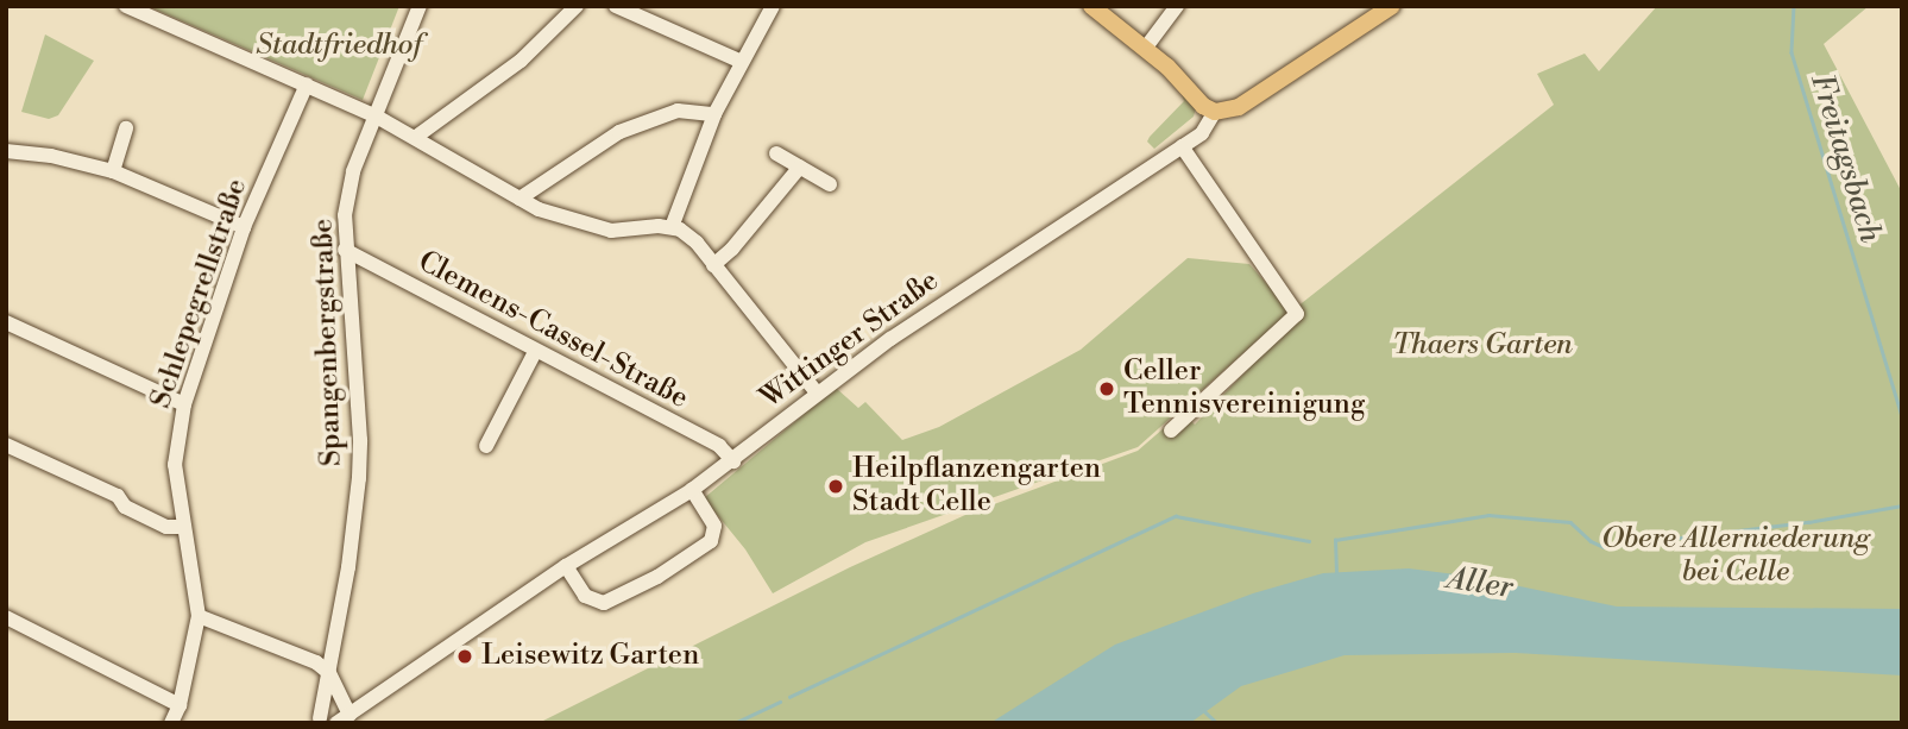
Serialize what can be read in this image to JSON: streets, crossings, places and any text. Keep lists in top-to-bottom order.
{
  "streets": {
    "main road": ["Wittinger Straße"],
    "street": ["Schlepegrellstraße", "Clemens-Cassel-Straße", "Spangenbergstraße"]
  },
  "crossings": [
    ["Clemens-Cassel-Straße", "Wittinger Straße"],
    ["Clemens-Cassel-Straße", "Spangenbergstraße"]
  ],
  "water": ["Freitagsbach", "Aller"],
  "parks": ["Stadtfriedhof", "Thaers Garten", "Obere Allerniederung bei Celle"],
  "places": ["Celler Tennisvereinigung", "Heilpflanzengarten Stadt Celle", "Leisewitz Garten"]
}
